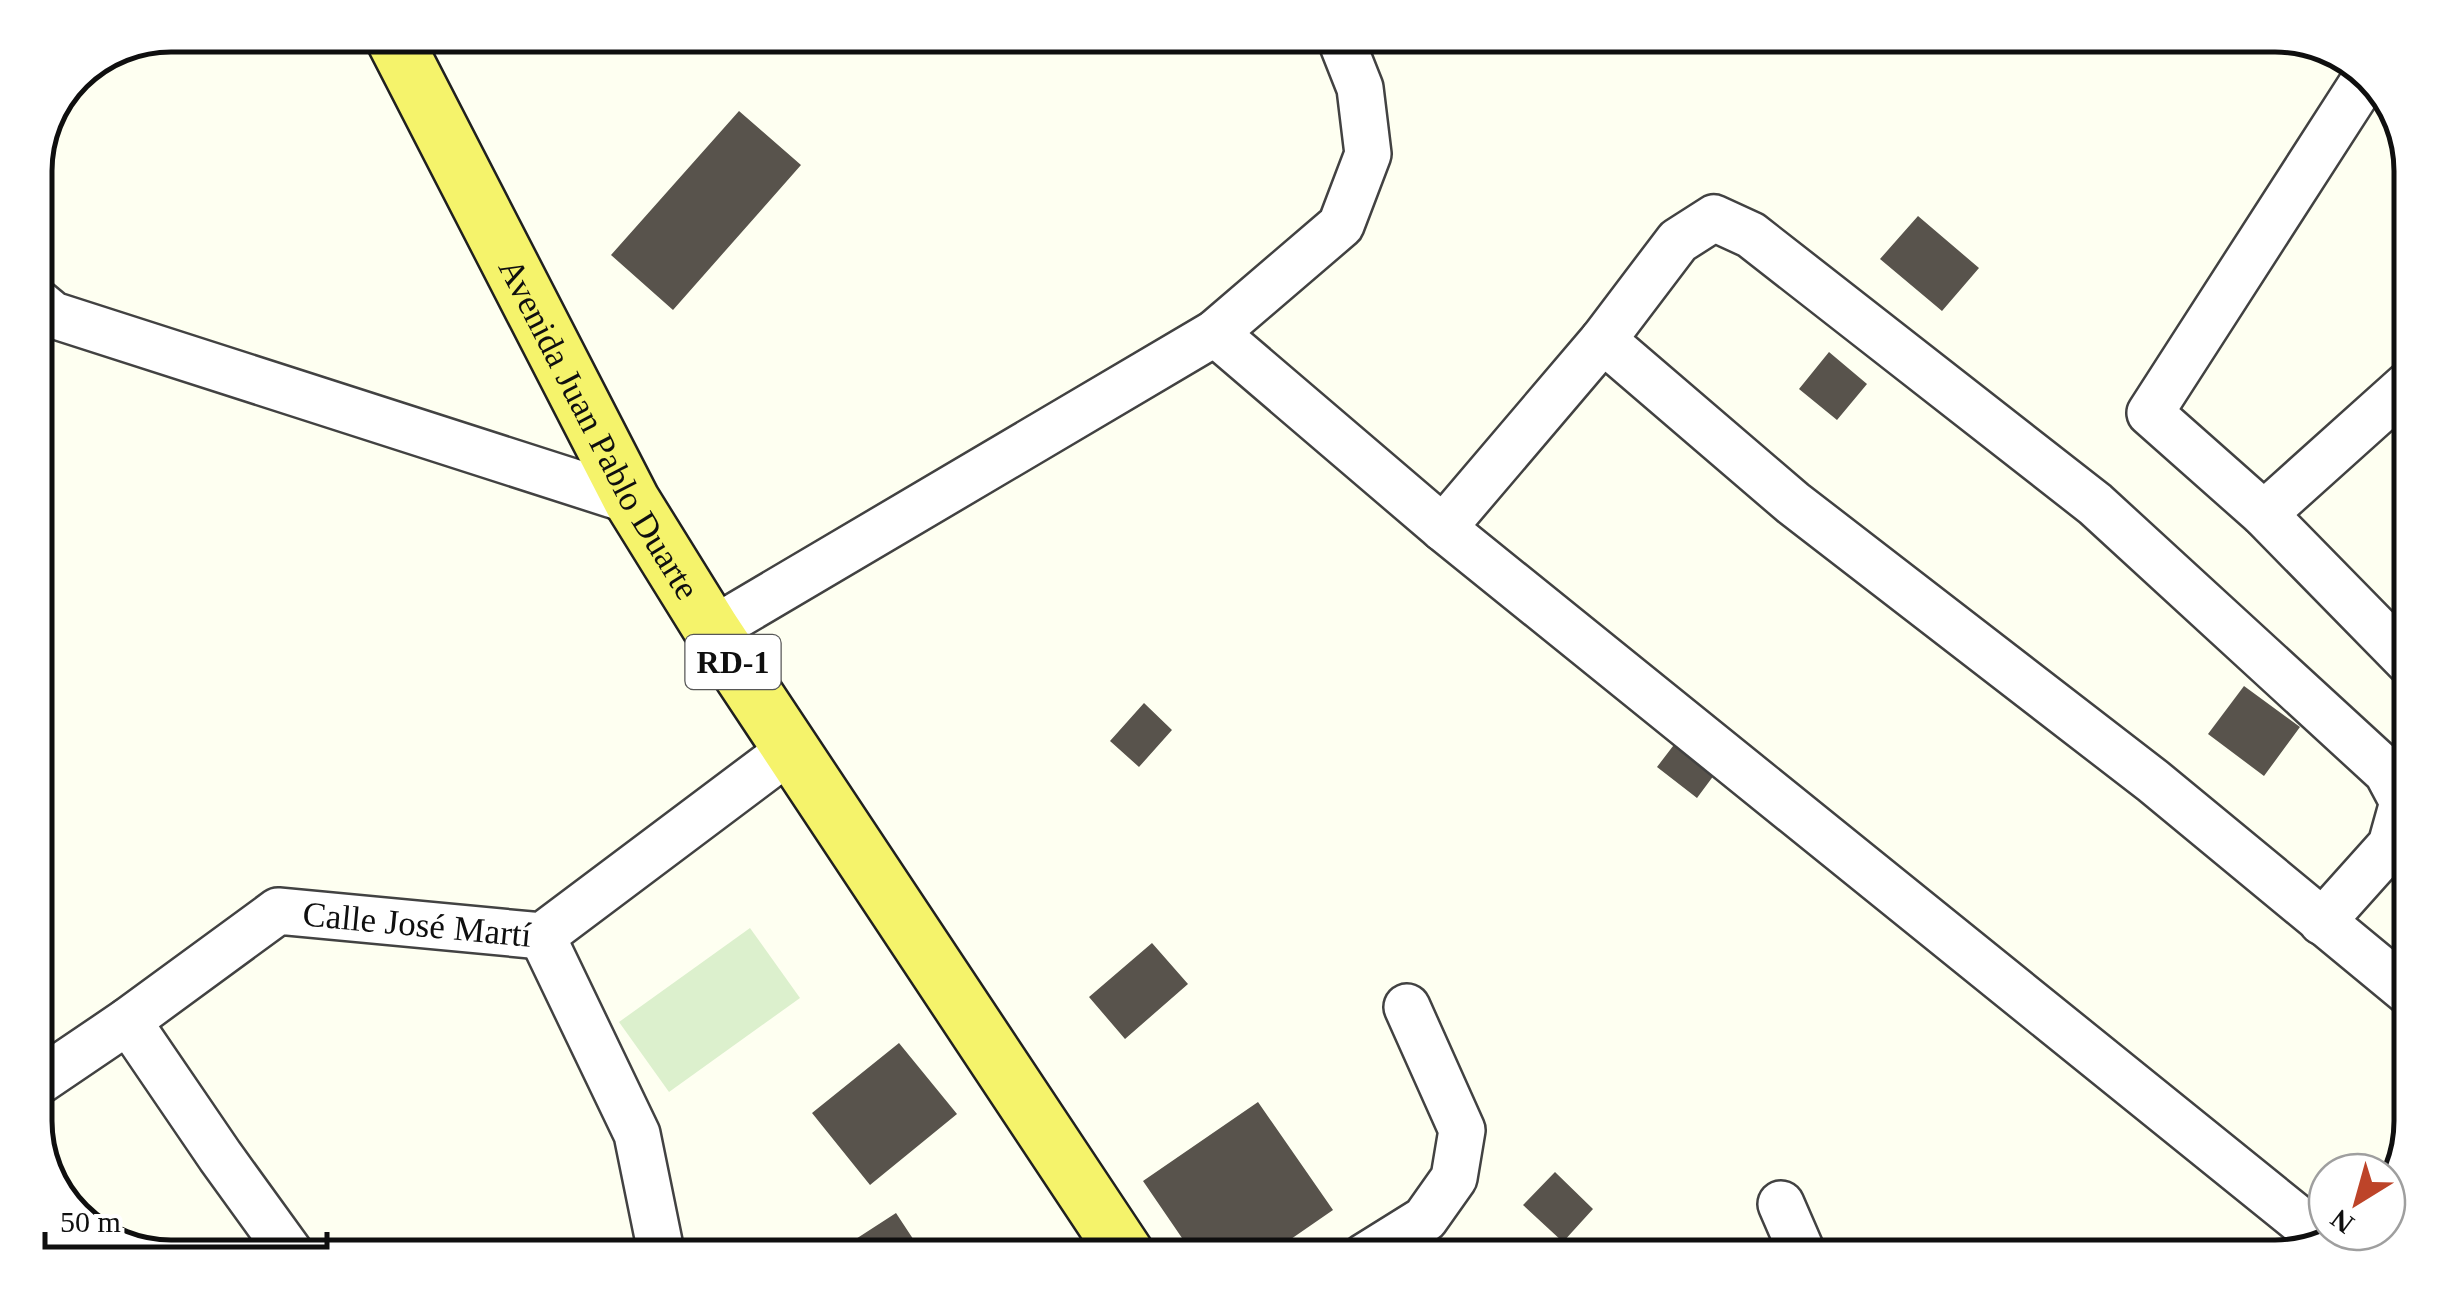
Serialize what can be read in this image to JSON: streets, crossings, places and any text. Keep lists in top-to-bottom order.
{
  "streets": {
    "main road": ["Avenida Juan Pablo Duarte", "RD-1"],
    "street": ["Calle José Martí"]
  },
  "crossings": [
    ["Avenida Juan Pablo Duarte", "Calle José Martí"]
  ],
  "scale_bar": "50 m",
  "north": "bottom left"
}
